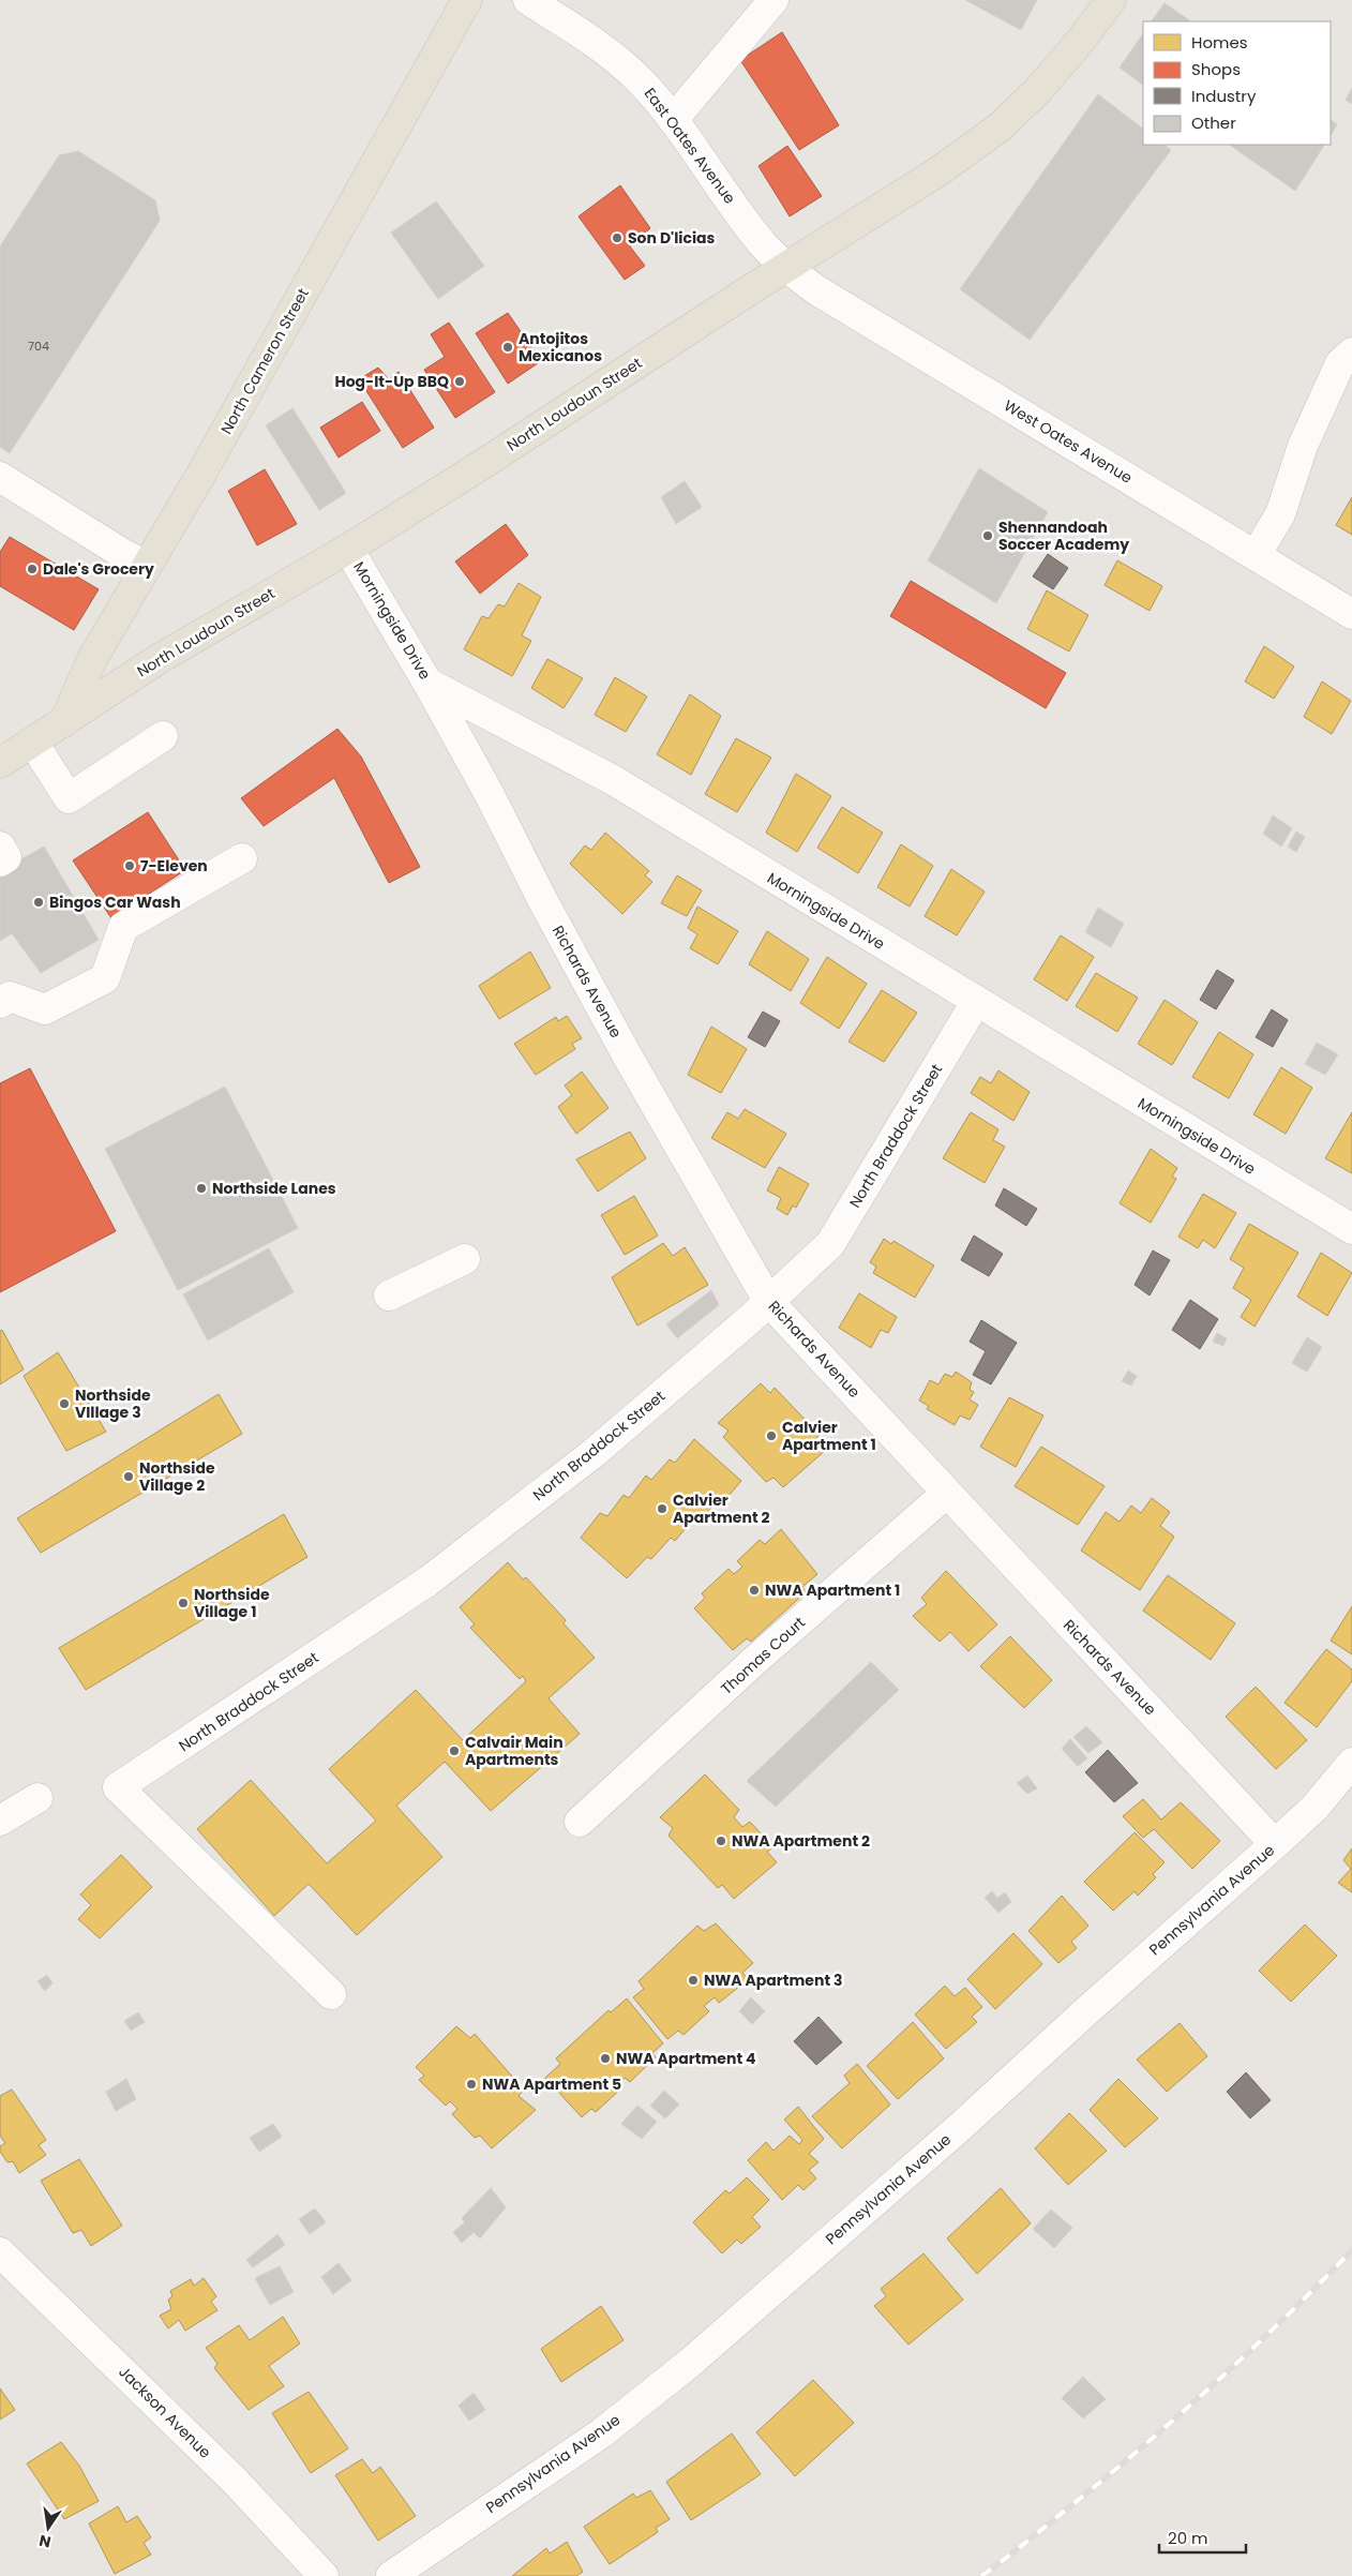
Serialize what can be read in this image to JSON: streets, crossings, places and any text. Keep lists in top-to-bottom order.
{
  "streets": {
    "main road": ["North Cameron Street", "North Loudoun Street"],
    "street": [
      "East Oates Avenue",
      "West Oates Avenue",
      "Morningside Drive",
      "Richards Avenue",
      "North Braddock Street",
      "Thomas Court",
      "Pennsylvania Avenue",
      "Jackson Avenue"
    ]
  },
  "crossings": [
    ["East Oates Avenue", "North Loudoun Street"],
    ["East Oates Avenue", "West Oates Avenue"],
    ["North Cameron Street", "North Loudoun Street"],
    ["North Loudoun Street", "West Oates Avenue"],
    ["North Loudoun Street", "Morningside Drive"],
    ["Morningside Drive", "Richards Avenue"],
    ["Morningside Drive", "North Braddock Street"],
    ["Richards Avenue", "North Braddock Street"],
    ["Richards Avenue", "Thomas Court"],
    ["Richards Avenue", "Pennsylvania Avenue"]
  ],
  "places": [
    "Son D'licias",
    "Antojitos Mexicanos",
    "Hog-It-Up BBQ",
    "Shennandoah Soccer Academy",
    "Dale's Grocery",
    "7-Eleven",
    "Bingos Car Wash",
    "Northside Lanes",
    "Northside VIllage 3",
    "Calvier Apartment 1",
    "Northside Village 2",
    "Calvier Apartment 2",
    "NWA Apartment 1",
    "Northside Village 1",
    "Calvair Main Apartments",
    "NWA Apartment 2",
    "NWA Apartment 3",
    "NWA Apartment 4",
    "NWA Apartment 5"
  ],
  "house_numbers": ["704"],
  "legend": [
    "Homes",
    "Shops",
    "Industry",
    "Other"
  ],
  "scale_bar": "20 m",
  "north": "bottom"
}
